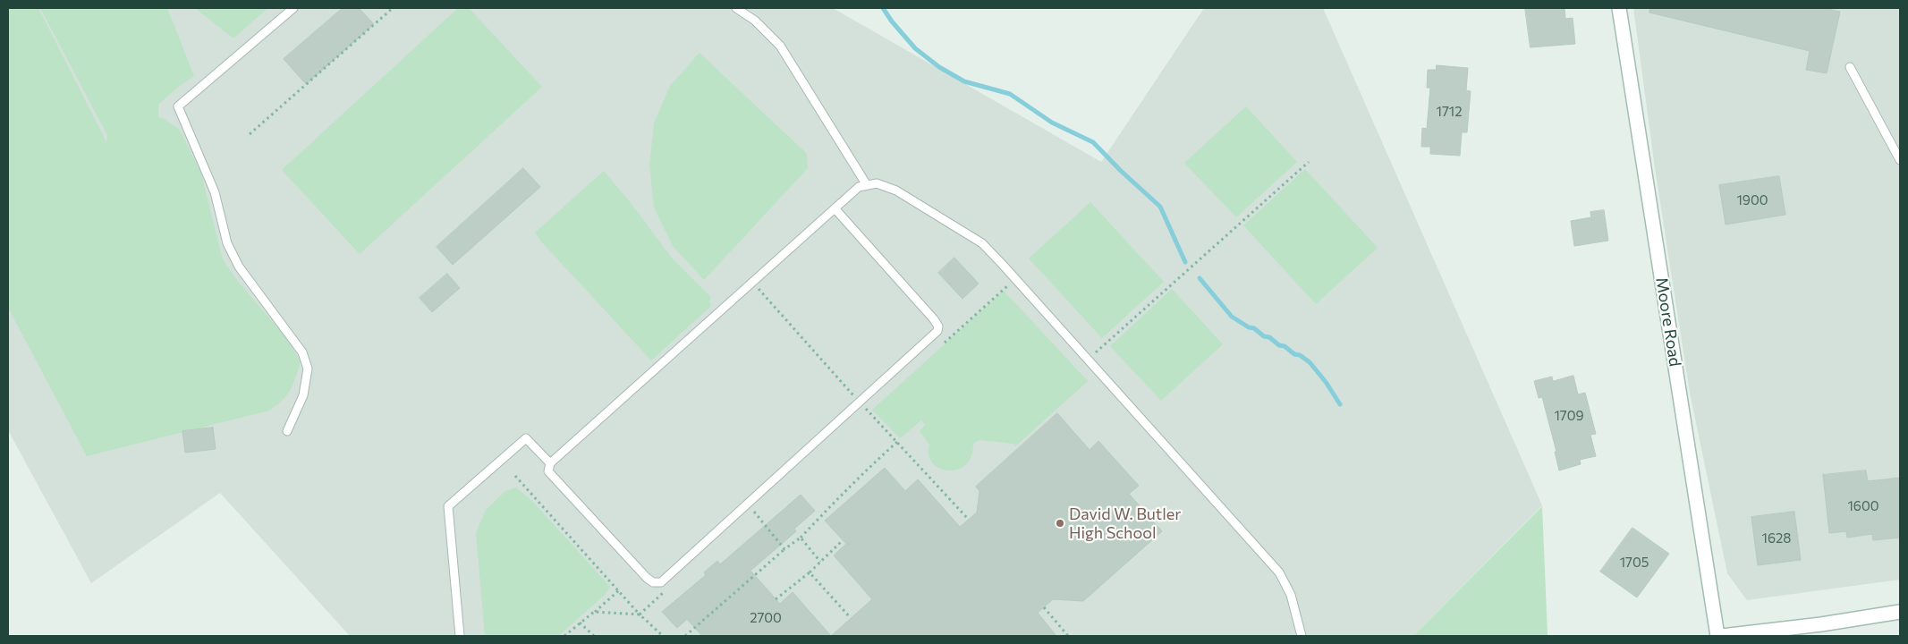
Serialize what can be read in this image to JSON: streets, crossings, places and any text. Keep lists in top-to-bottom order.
{
  "streets": {
    "street": ["Moore Road"]
  },
  "places": ["David W. Butler High School"],
  "house_numbers": [
    "1712",
    "1900",
    "1709",
    "1600",
    "1628",
    "1705",
    "2700"
  ]
}
